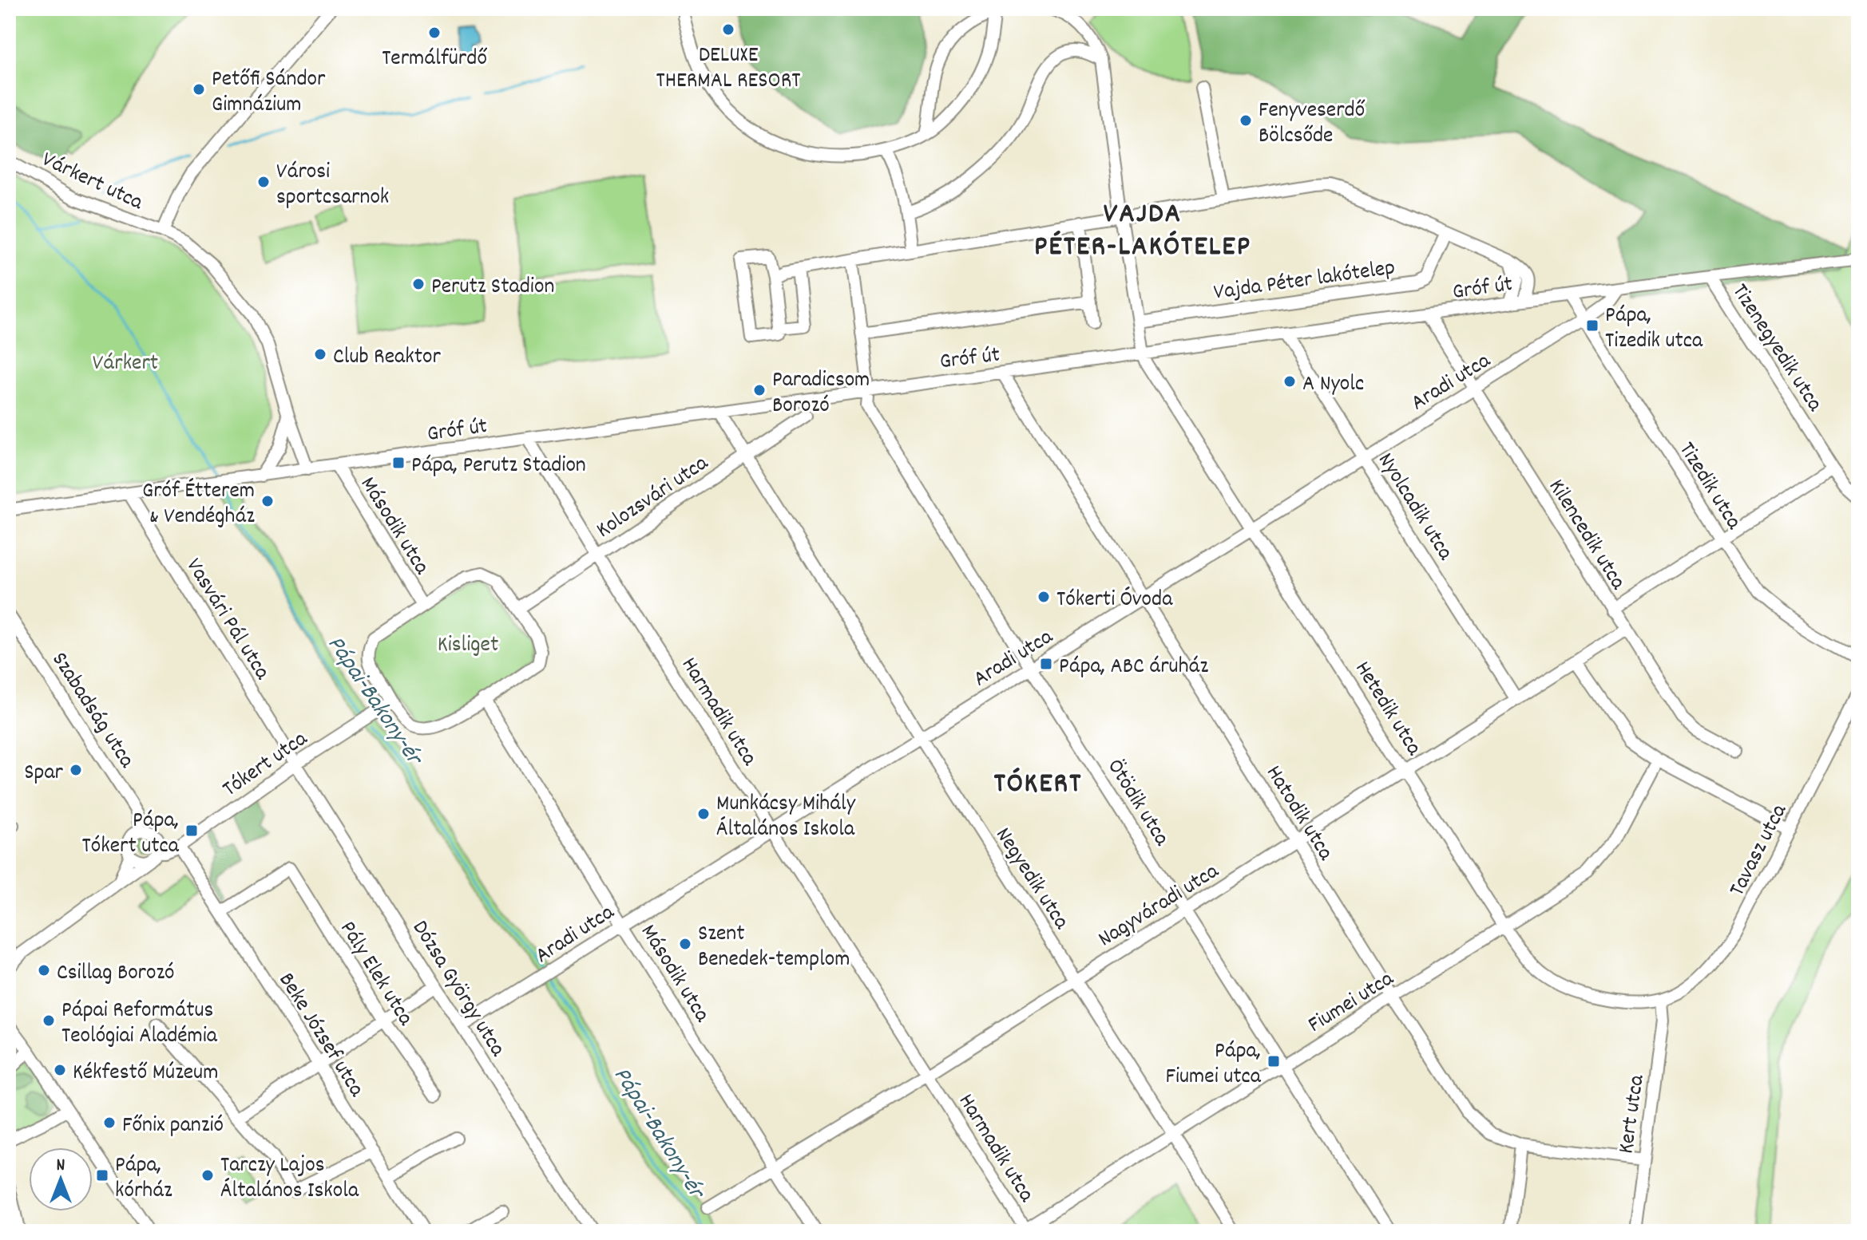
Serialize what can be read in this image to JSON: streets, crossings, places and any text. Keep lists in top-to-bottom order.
{
  "streets": {
    "street": [
      "Várkert utca",
      "Vajda Péter lakótelep",
      "Gróf út",
      "Tizenegyedik utca",
      "Aradi utca",
      "Tizedik utca",
      "Kolozsvári utca",
      "Nyolcadik utca",
      "Második utca",
      "Kilencedik utca",
      "Vasvári Pál utca",
      "Hetedik utca",
      "Szabadság utca",
      "Harmadik utca",
      "Tókert utca",
      "Ötödik utca",
      "Hatodik utca",
      "Tavasz utca",
      "Negyedik utca",
      "Nagyváradi utca",
      "Pály Elek utca",
      "Dózsa György utca",
      "Fiumei utca",
      "Beke József utca",
      "Kert utca"
    ]
  },
  "crossings": [
    ["Várkert utca", "Gróf út"],
    ["Gróf út", "Tizenegyedik utca"],
    ["Gróf út", "Aradi utca"],
    ["Gróf út", "Tizedik utca"],
    ["Gróf út", "Nyolcadik utca"],
    ["Gróf út", "Második utca"],
    ["Gróf út", "Kilencedik utca"],
    ["Gróf út", "Vasvári Pál utca"],
    ["Gróf út", "Hetedik utca"],
    ["Gróf út", "Harmadik utca"],
    ["Gróf út", "Ötödik utca"],
    ["Gróf út", "Hatodik utca"],
    ["Gróf út", "Negyedik utca"],
    ["Aradi utca", "Tizedik utca"],
    ["Aradi utca", "Nyolcadik utca"],
    ["Aradi utca", "Második utca"],
    ["Aradi utca", "Kilencedik utca"],
    ["Aradi utca", "Hetedik utca"],
    ["Aradi utca", "Harmadik utca"],
    ["Aradi utca", "Ötödik utca"],
    ["Aradi utca", "Hatodik utca"],
    ["Aradi utca", "Negyedik utca"],
    ["Aradi utca", "Dózsa György utca"],
    ["Kolozsvári utca", "Második utca"],
    ["Kolozsvári utca", "Harmadik utca"],
    ["Kolozsvári utca", "Tókert utca"],
    ["Kolozsvári utca", "Negyedik utca"],
    ["Nyolcadik utca", "Nagyváradi utca"],
    ["Második utca", "Tókert utca"],
    ["Második utca", "Nagyváradi utca"],
    ["Kilencedik utca", "Nagyváradi utca"],
    ["Vasvári Pál utca", "Tókert utca"],
    ["Vasvári Pál utca", "Dózsa György utca"],
    ["Hetedik utca", "Tavasz utca"],
    ["Hetedik utca", "Nagyváradi utca"],
    ["Hetedik utca", "Fiumei utca"],
    ["Hetedik utca", "Kert utca"],
    ["Szabadság utca", "Tókert utca"],
    ["Harmadik utca", "Nagyváradi utca"],
    ["Harmadik utca", "Fiumei utca"],
    ["Tókert utca", "Dózsa György utca"],
    ["Tókert utca", "Beke József utca"],
    ["Ötödik utca", "Nagyváradi utca"],
    ["Ötödik utca", "Fiumei utca"],
    ["Hatodik utca", "Nagyváradi utca"],
    ["Hatodik utca", "Fiumei utca"],
    ["Hatodik utca", "Kert utca"],
    ["Tavasz utca", "Kert utca"],
    ["Negyedik utca", "Nagyváradi utca"],
    ["Negyedik utca", "Fiumei utca"],
    ["Pály Elek utca", "Beke József utca"]
  ],
  "districts": ["VAJDA PÉTER-LAKÓTELEP", "TÓKERT"],
  "water": ["Pápai-Bakony-ér"],
  "parks": ["Várkert", "Kisliget"],
  "places": {
    "other": [
      "DELUXE THERMAL RESORT",
      "Termálfürdő",
      "Petőfi Sándor Gimnázium",
      "Fenyveserdő Bölcsőde",
      "Városi sportcsarnok",
      "Perutz Stadion",
      "Club Reaktor",
      "A Nyolc",
      "Paradicsom Borozó",
      "Gróf Étterem & Vendégház",
      "Tókerti Óvoda",
      "Spar",
      "Munkácsy Mihály Általános Iskola",
      "Szent Benedek-templom",
      "Csillag Borozó",
      "Pápai Református Teológiai Aladémia",
      "Kékfestő Múzeum",
      "Főnix panzió",
      "Tarczy Lajos Általános Iskola"
    ],
    "transit": [
      "Pápa, Tizedik utca",
      "Pápa, Perutz Stadion",
      "Pápa, ABC áruház",
      "Pápa, Tókert utca",
      "Pápa, Fiumei utca",
      "Pápa, kórház"
    ]
  },
  "north": "top"
}
